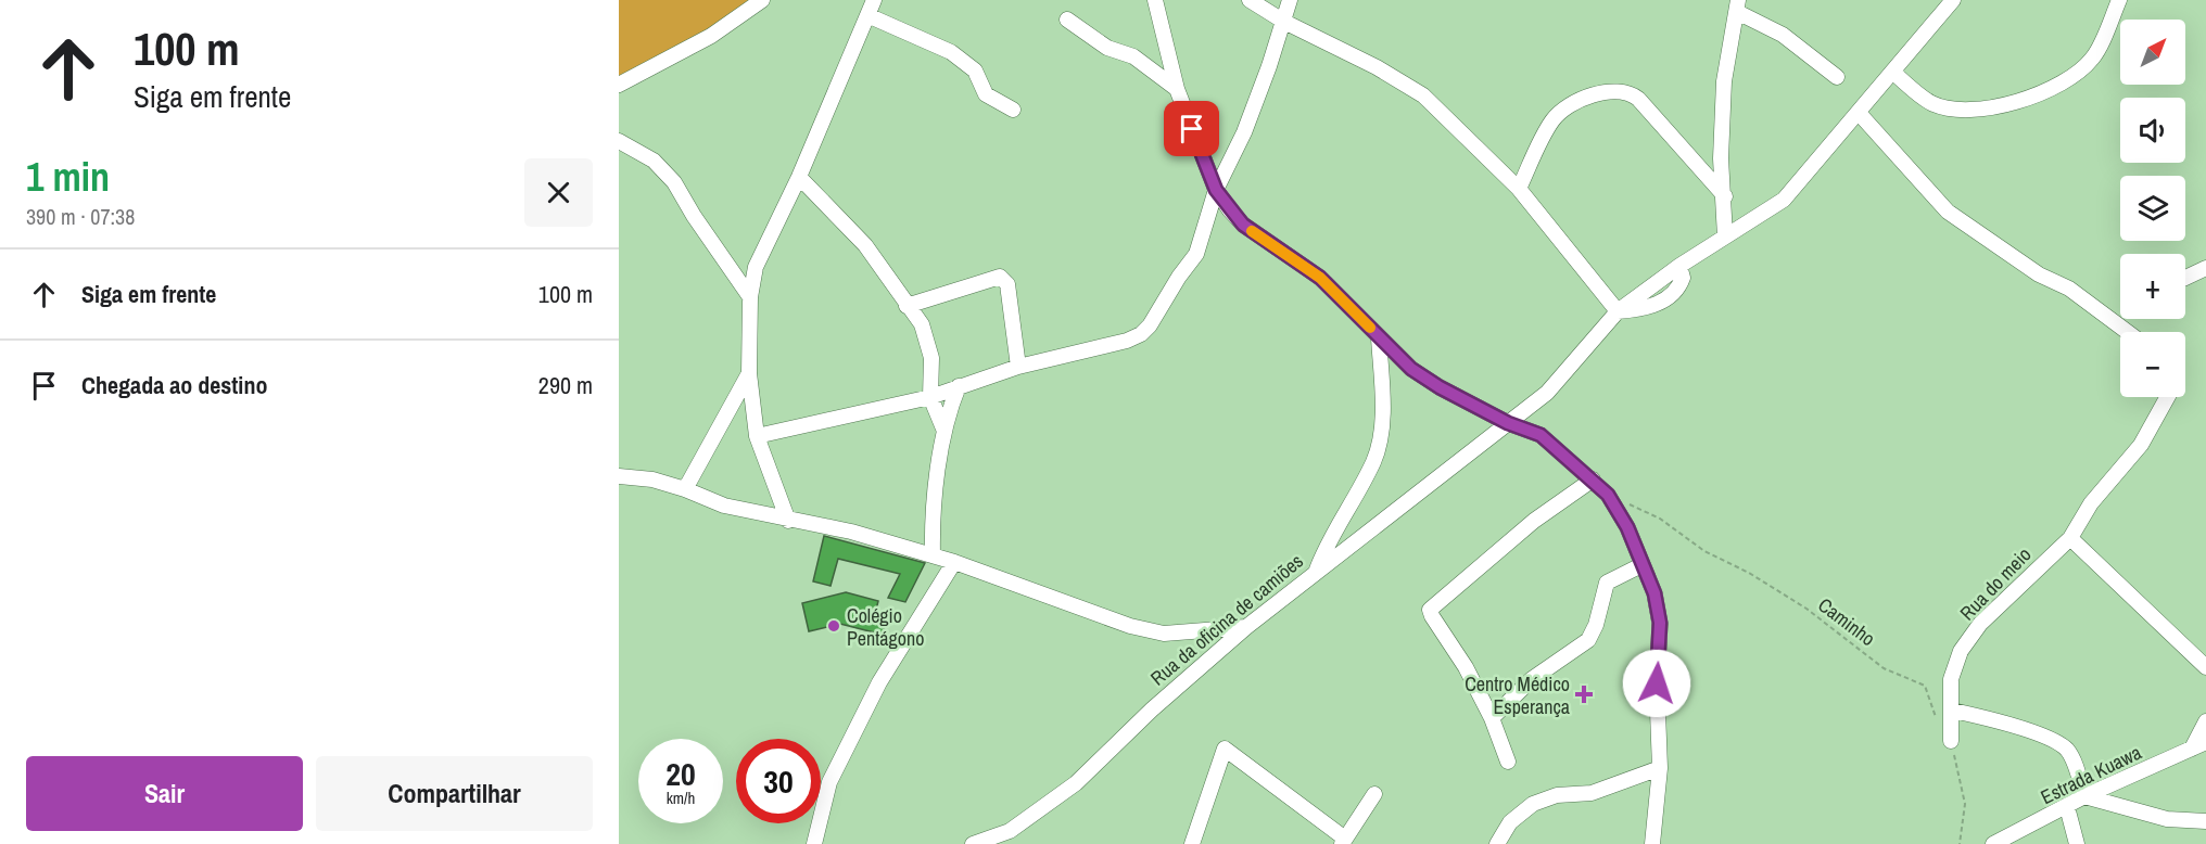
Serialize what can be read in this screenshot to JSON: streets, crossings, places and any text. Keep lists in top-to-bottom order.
{
  "streets": {
    "street": ["Rua do meio", "Rua da oficina de camiões", "Estrada Kuawa"],
    "path": ["Caminho"]
  },
  "places": {
    "other": ["Colégio Pentágono"],
    "health": ["Centro Médico Esperança"]
  },
  "north": "top right",
  "page": {
    "turn": ["100 m", "Siga em frente"],
    "map_buttons": ["+", "−"],
    "heading": ["1 min", "390 m · 07:38"],
    "list": [
      {
        "name": "Siga em frente",
        "value": "100 m"
      },
      {
        "name": "Chegada ao destino",
        "value": "290 m"
      }
    ],
    "speed": "20 km/h",
    "limit": "30",
    "buttons": ["Sair", "Compartilhar"]
  }
}
